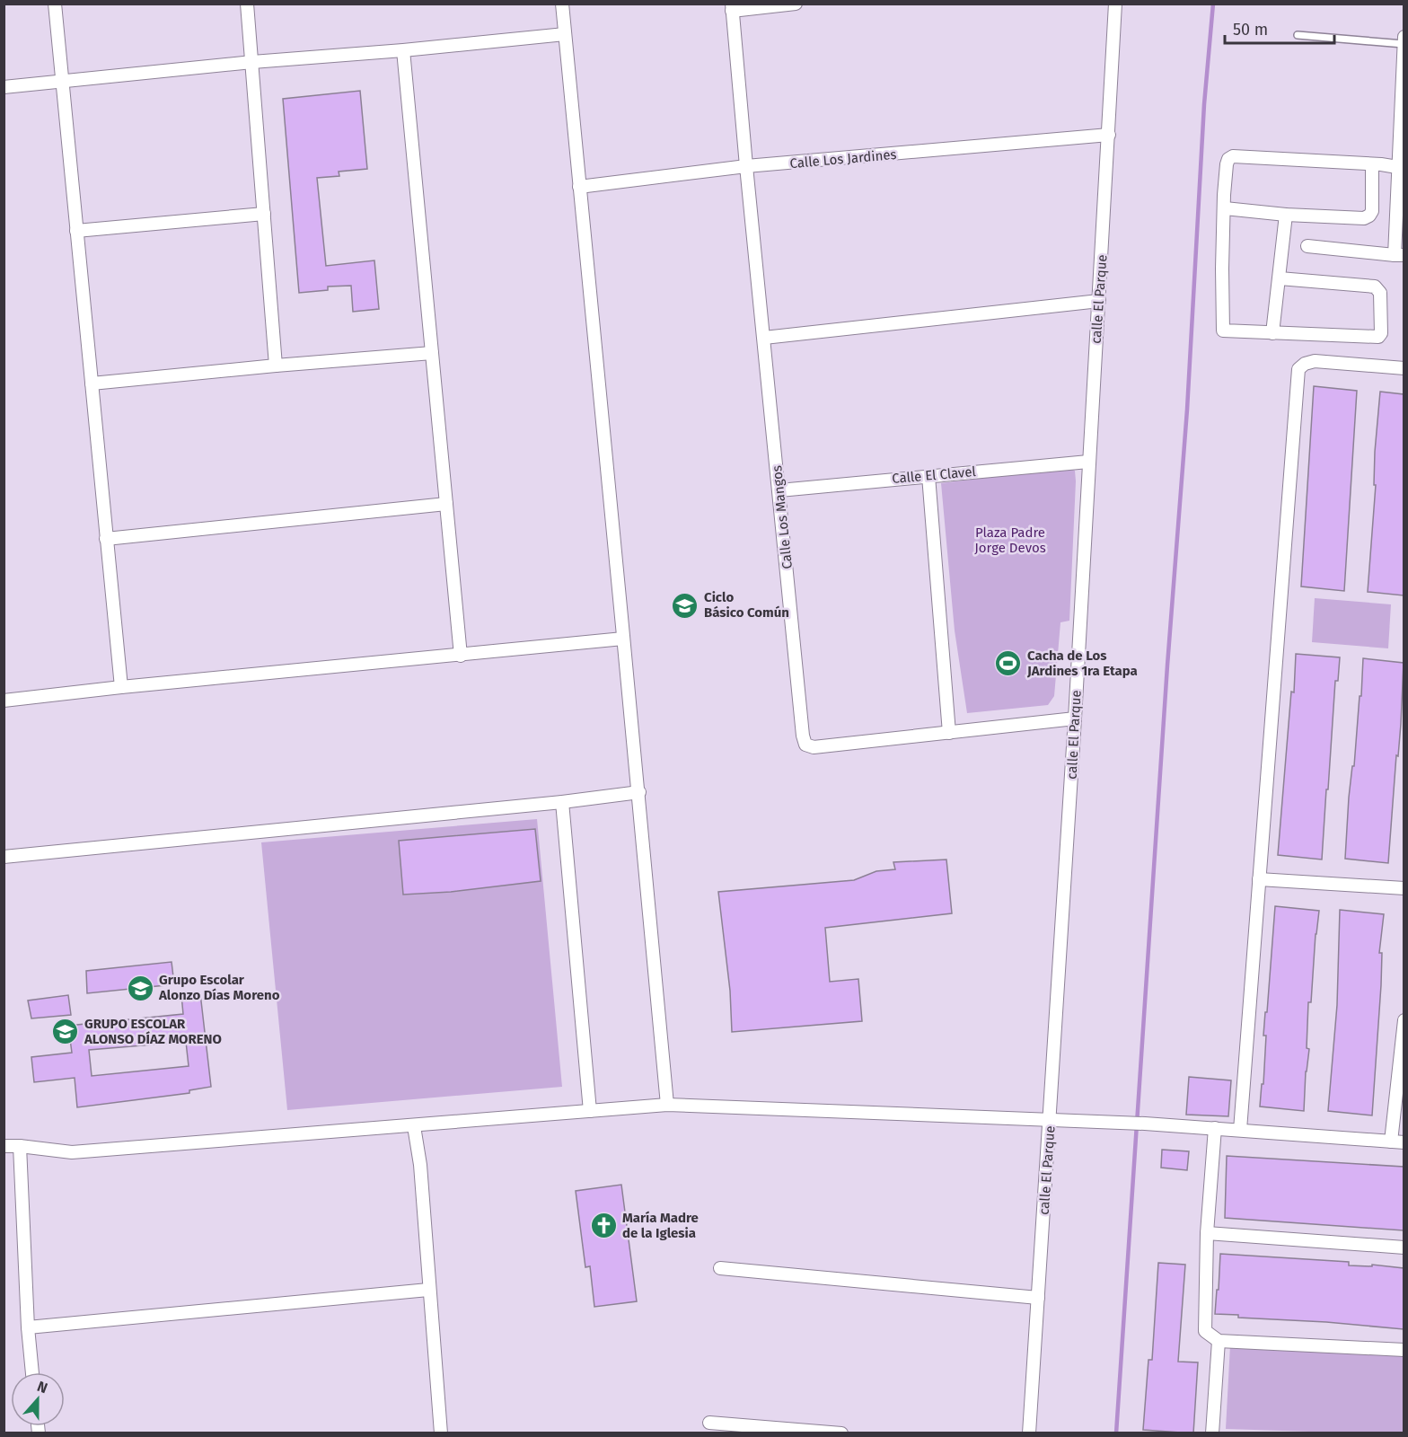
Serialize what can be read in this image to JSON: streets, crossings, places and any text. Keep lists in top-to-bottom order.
{
  "streets": {
    "street": [
      "Calle Los Jardines",
      "calle El Parque",
      "Calle El Clavel",
      "Calle Los Mangos"
    ]
  },
  "crossings": [
    ["Calle Los Jardines", "calle El Parque"],
    ["Calle Los Jardines", "Calle Los Mangos"],
    ["calle El Parque", "Calle El Clavel"],
    ["calle El Parque", "Calle Los Mangos"],
    ["Calle El Clavel", "Calle Los Mangos"]
  ],
  "parks": ["Plaza Padre Jorge Devos"],
  "places": {
    "school or university": ["Ciclo Básico Común", "Grupo Escolar Alonzo Días Moreno", "GRUPO ESCOLAR ALONSO DÍAZ MORENO"],
    "sports": ["Cacha de Los JArdines 1ra Etapa"],
    "church": ["María Madre de la Iglesia"]
  },
  "scale_bar": "50 m",
  "north": "top"
}
